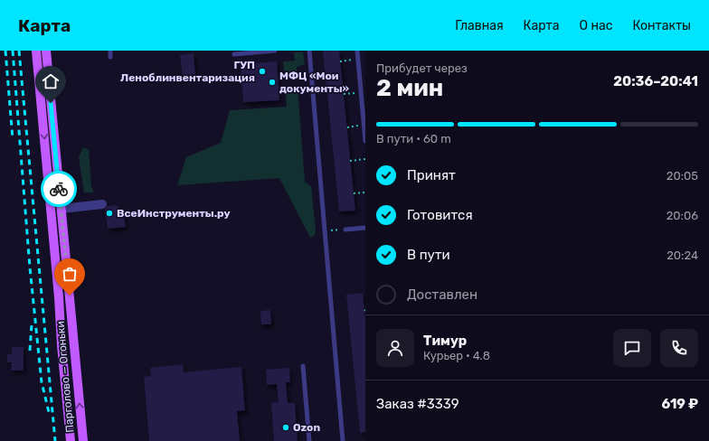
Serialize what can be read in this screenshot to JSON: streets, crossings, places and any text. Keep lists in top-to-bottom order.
{
  "streets": {
    "main road": ["Парголово — Огоньки"]
  },
  "places": [
    "ГУП Леноблинвентаризация",
    "МФЦ «Мои документы»",
    "ВсеИнструменты.ру",
    "Ozon"
  ],
  "page": {
    "header": "Карта",
    "nav": [
      "Главная",
      "Карта",
      "О нас",
      "Контакты"
    ],
    "heading": ["2 мин", "Прибудет через", "20:36–20:41"],
    "panel": [
      "Тимур",
      "Курьер · 4.8",
      "Заказ #3339",
      "619 ₽"
    ],
    "bar": "В пути · 60 m",
    "list": [
      ["Принят", "20:05"],
      ["Готовится", "20:06"],
      ["В пути", "20:24"],
      "Доставлен"
    ]
  }
}
